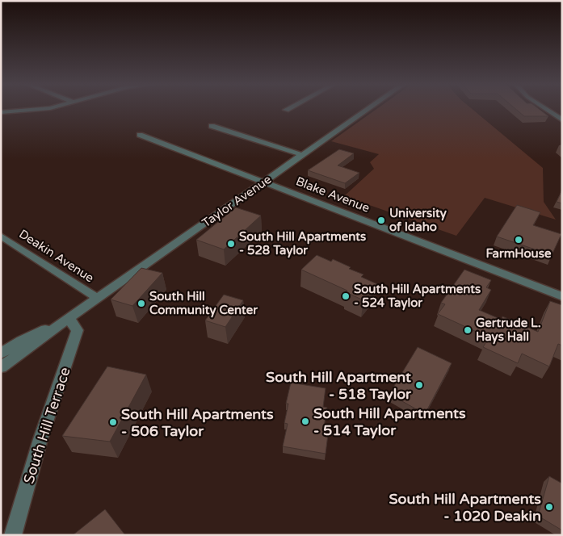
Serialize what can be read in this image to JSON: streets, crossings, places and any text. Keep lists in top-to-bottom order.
{
  "streets": {
    "street": [
      "Blake Avenue",
      "Taylor Avenue",
      "Deakin Avenue",
      "South Hill Terrace"
    ]
  },
  "crossings": [
    ["Blake Avenue", "Taylor Avenue"],
    ["Taylor Avenue", "Deakin Avenue"],
    ["Taylor Avenue", "South Hill Terrace"]
  ],
  "places": [
    "University of Idaho",
    "FarmHouse",
    "South Hill Apartments - 528 Taylor",
    "South Hill Apartments - 524 Taylor",
    "South Hill Community Center",
    "Gertrude L. Hays Hall",
    "South Hill Apartment - 518 Taylor",
    "South Hill Apartments - 514 Taylor",
    "South Hill Apartments - 506 Taylor",
    "South Hill Apartments - 1020 Deakin"
  ]
}
